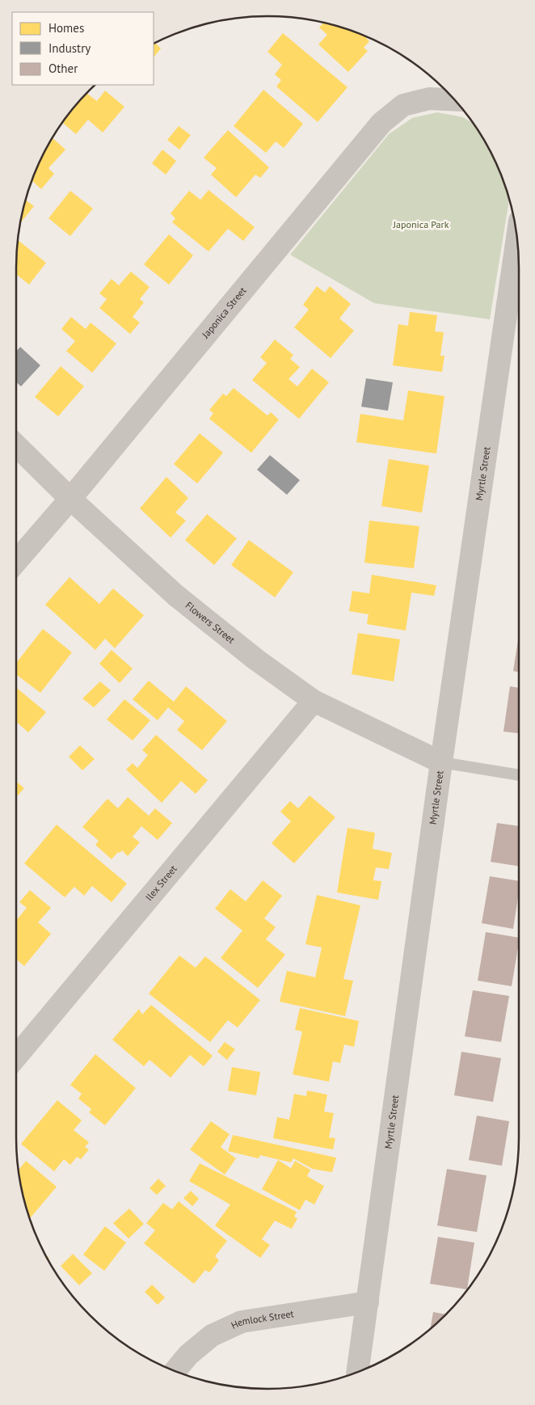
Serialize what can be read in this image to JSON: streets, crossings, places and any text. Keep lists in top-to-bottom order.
{
  "streets": {
    "street": [
      "Japonica Street",
      "Myrtle Street",
      "Flowers Street",
      "Ilex Street",
      "Hemlock Street"
    ]
  },
  "crossings": [
    ["Japonica Street", "Flowers Street"],
    ["Myrtle Street", "Flowers Street"],
    ["Myrtle Street", "Hemlock Street"],
    ["Flowers Street", "Ilex Street"]
  ],
  "parks": ["Japonica Park"],
  "legend": ["Homes", "Industry", "Other"]
}
